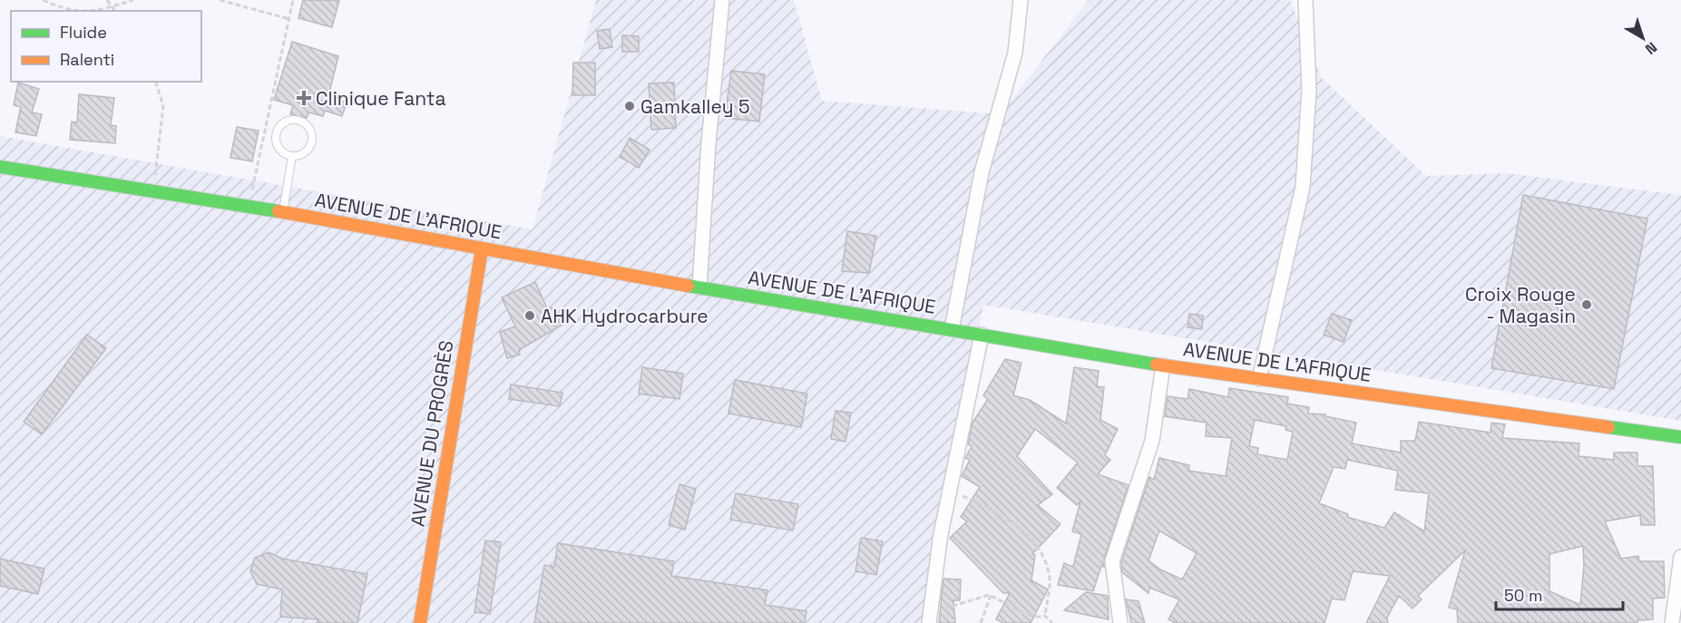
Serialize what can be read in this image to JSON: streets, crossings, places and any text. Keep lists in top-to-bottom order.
{
  "streets": {
    "main road": ["AVENUE DE L'AFRIQUE", "AVENUE DU PROGRÈS"]
  },
  "crossings": [
    ["AVENUE DE L'AFRIQUE", "AVENUE DU PROGRÈS"]
  ],
  "places": {
    "health": ["Clinique Fanta"],
    "other": ["Gamkalley 5", "Croix Rouge - Magasin", "AHK Hydrocarbure"]
  },
  "legend": ["Fluide", "Ralenti"],
  "scale_bar": "50 m",
  "north": "bottom right"
}
